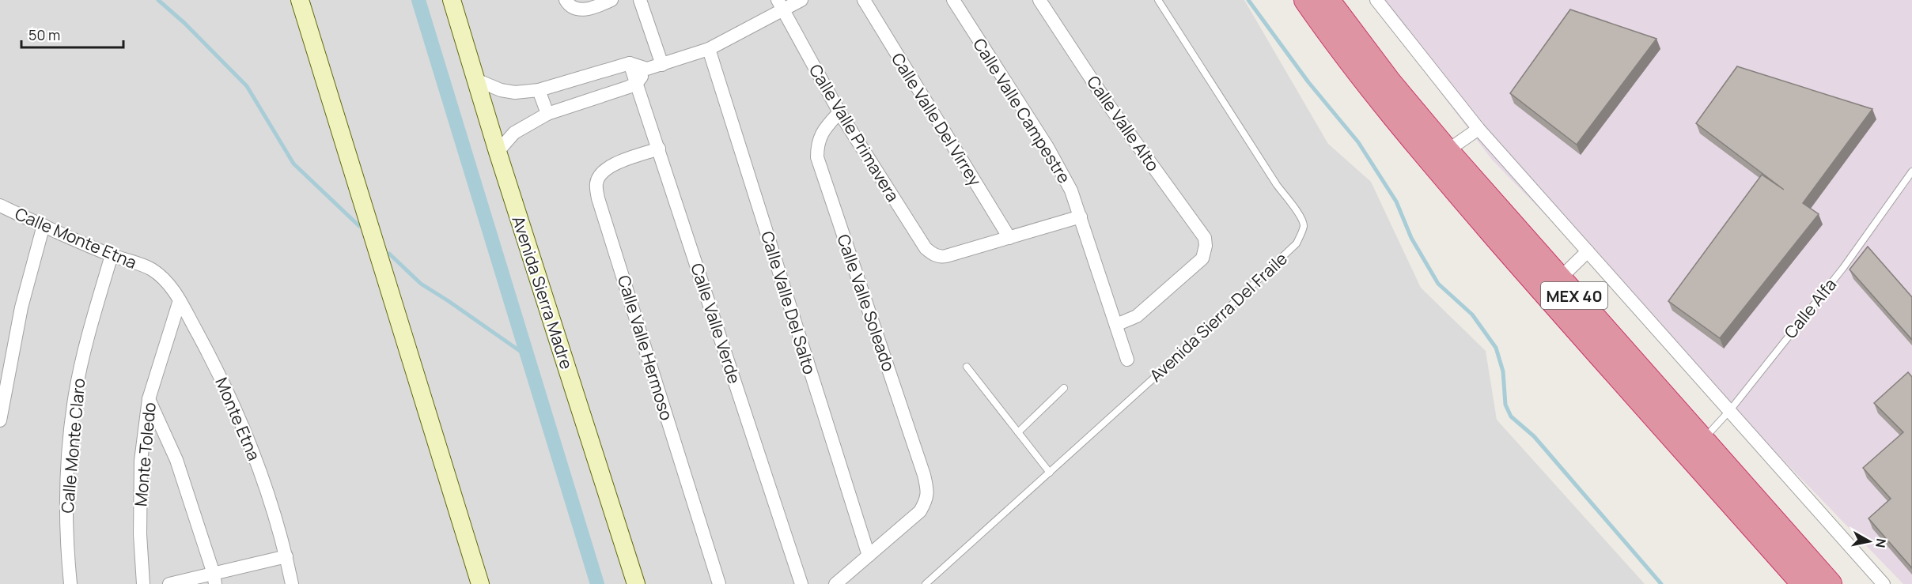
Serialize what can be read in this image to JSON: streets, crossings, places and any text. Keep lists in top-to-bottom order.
{
  "streets": {
    "highway": ["MEX 40"],
    "street": [
      "Calle Valle Campestre",
      "Calle Valle Del Virrey",
      "Calle Valle Alto",
      "Calle Valle Primavera",
      "Calle Monte Etna",
      "Avenida Sierra Madre",
      "Calle Valle Del Salto",
      "Calle Valle Soleado",
      "Calle Valle Verde",
      "Calle Valle Hermoso",
      "Monte Etna",
      "Calle Monte Claro",
      "Monte Toledo"
    ],
    "lane": ["Calle Alfa", "Avenida Sierra Del Fraile"]
  },
  "crossings": [
    ["Calle Valle Campestre", "Calle Valle Alto"],
    ["Calle Valle Del Virrey", "Calle Valle Primavera"],
    ["Calle Valle Primavera", "Calle Valle Soleado"],
    ["Calle Monte Etna", "Monte Etna"],
    ["Calle Monte Etna", "Calle Monte Claro"],
    ["MEX 40", "Calle Alfa"],
    ["Calle Valle Del Salto", "Calle Valle Soleado"],
    ["Calle Valle Verde", "Calle Valle Hermoso"],
    ["Monte Etna", "Monte Toledo"]
  ],
  "scale_bar": "50 m",
  "north": "right"
}
